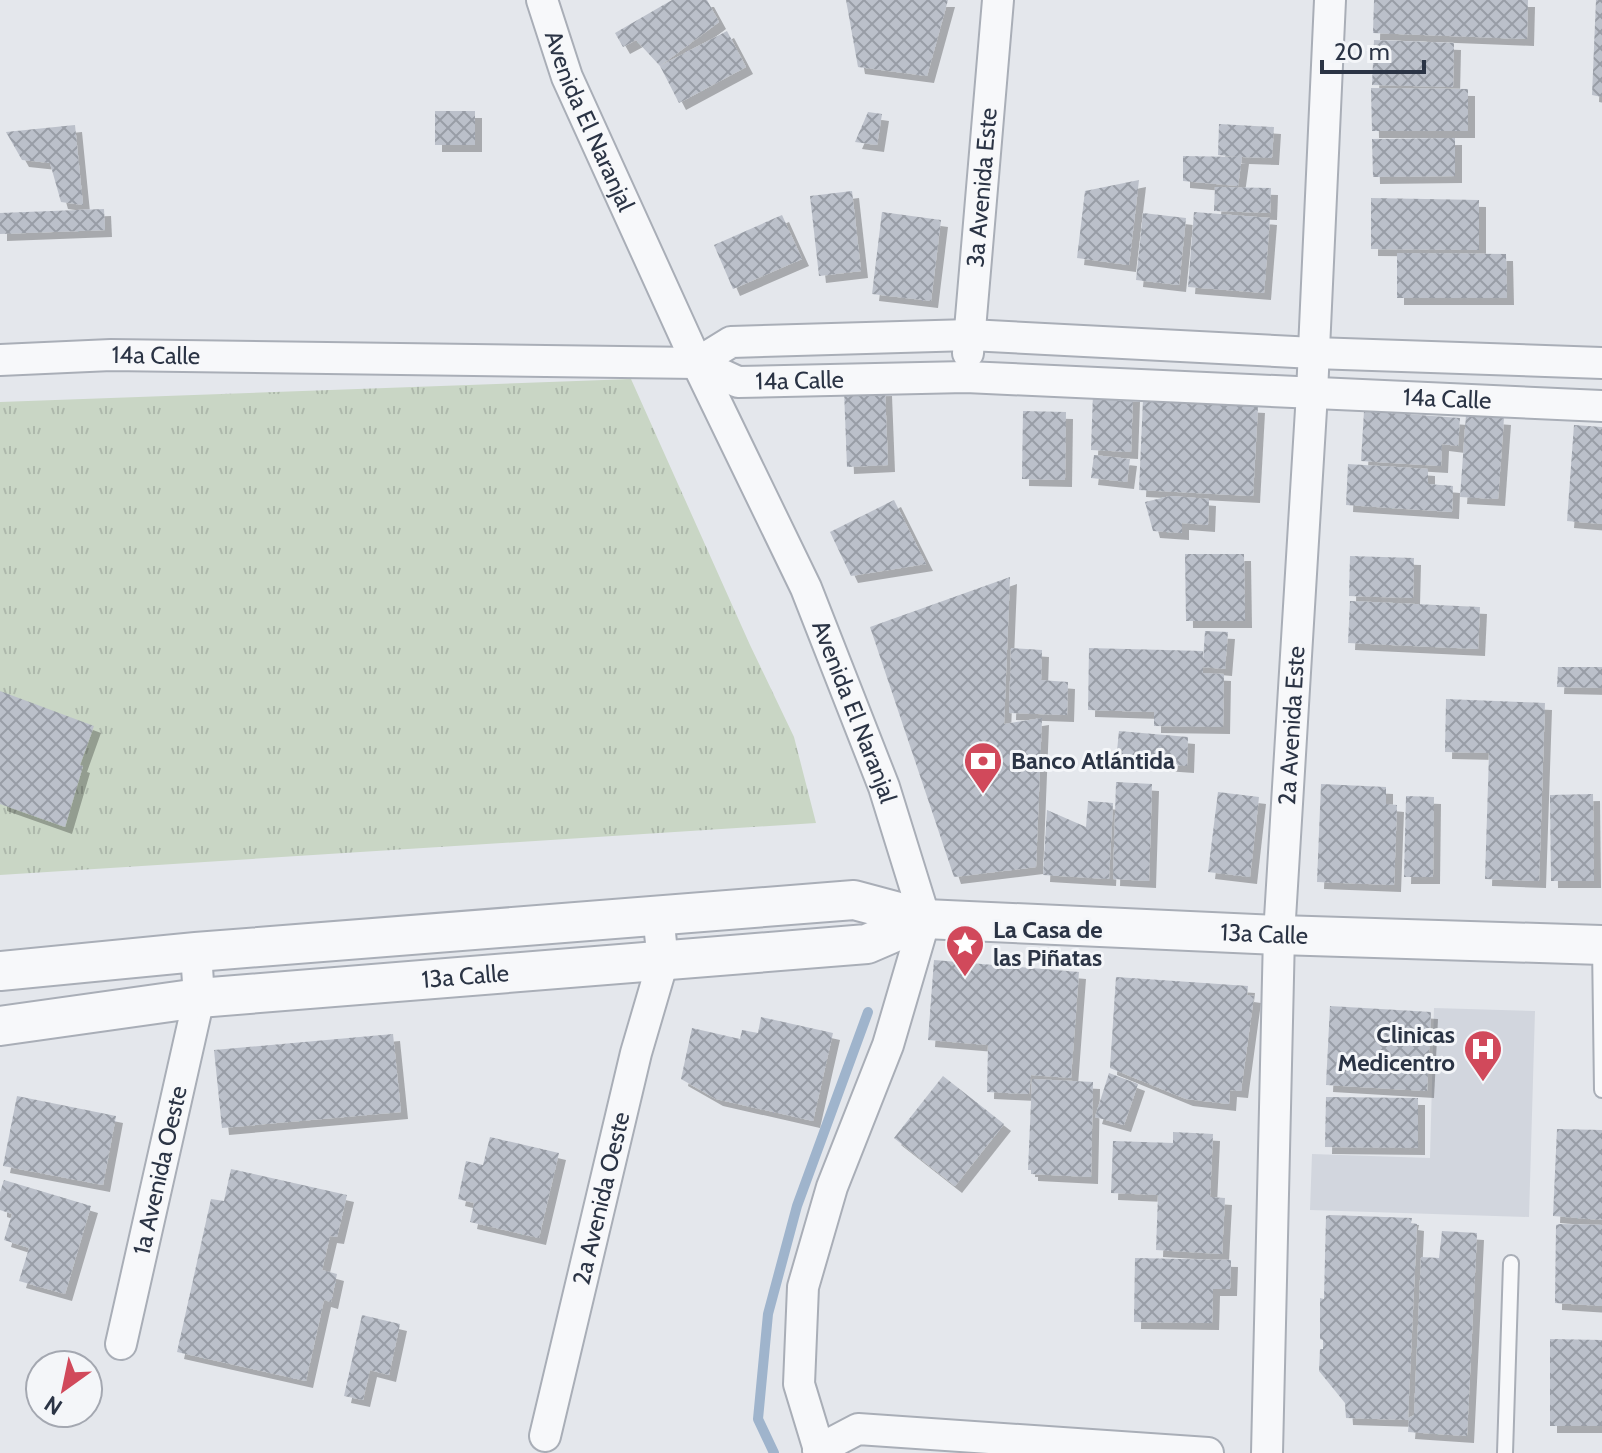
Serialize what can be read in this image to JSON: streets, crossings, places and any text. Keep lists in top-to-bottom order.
{
  "streets": {
    "street": [
      "Avenida El Naranjal",
      "3a Avenida Este",
      "14a Calle",
      "2a Avenida Este",
      "13a Calle",
      "1a Avenida Oeste",
      "2a Avenida Oeste"
    ]
  },
  "crossings": [
    ["Avenida El Naranjal", "14a Calle"],
    ["Avenida El Naranjal", "13a Calle"],
    ["3a Avenida Este", "14a Calle"],
    ["14a Calle", "2a Avenida Este"],
    ["2a Avenida Este", "13a Calle"],
    ["13a Calle", "1a Avenida Oeste"],
    ["13a Calle", "2a Avenida Oeste"]
  ],
  "places": {
    "bank": ["Banco Atlántida"],
    "place": ["La Casa de las Piñatas"],
    "hospital": ["Clinicas Medicentro"]
  },
  "scale_bar": "20 m",
  "north": "bottom left"
}
